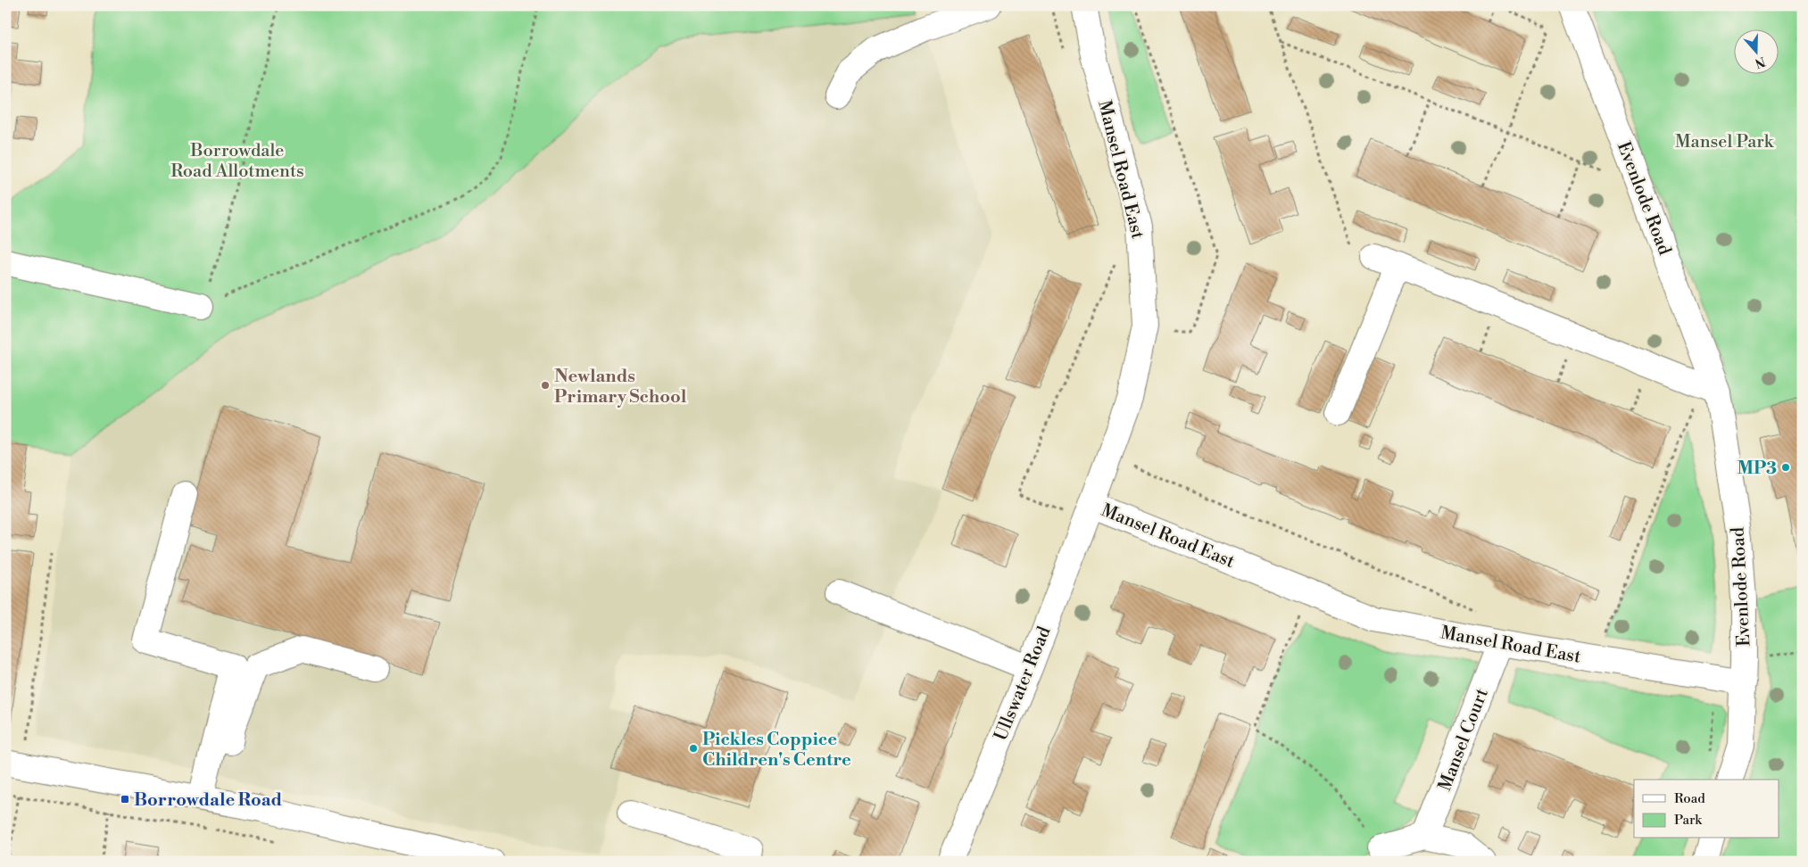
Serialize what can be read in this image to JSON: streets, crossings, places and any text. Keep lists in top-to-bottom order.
{
  "streets": {
    "street": [
      "Mansel Road East",
      "Evenlode Road",
      "Ullswater Road",
      "Mansel Court"
    ]
  },
  "crossings": [
    ["Mansel Road East", "Evenlode Road"],
    ["Mansel Road East", "Ullswater Road"],
    ["Mansel Road East", "Mansel Court"]
  ],
  "parks": ["Mansel Park", "Borrowdale Road Allotments"],
  "places": {
    "other": ["Newlands Primary School", "MP3", "Pickles Coppice Children's Centre"],
    "transit": ["Borrowdale Road"]
  },
  "legend": ["Road", "Park"],
  "north": "bottom"
}
